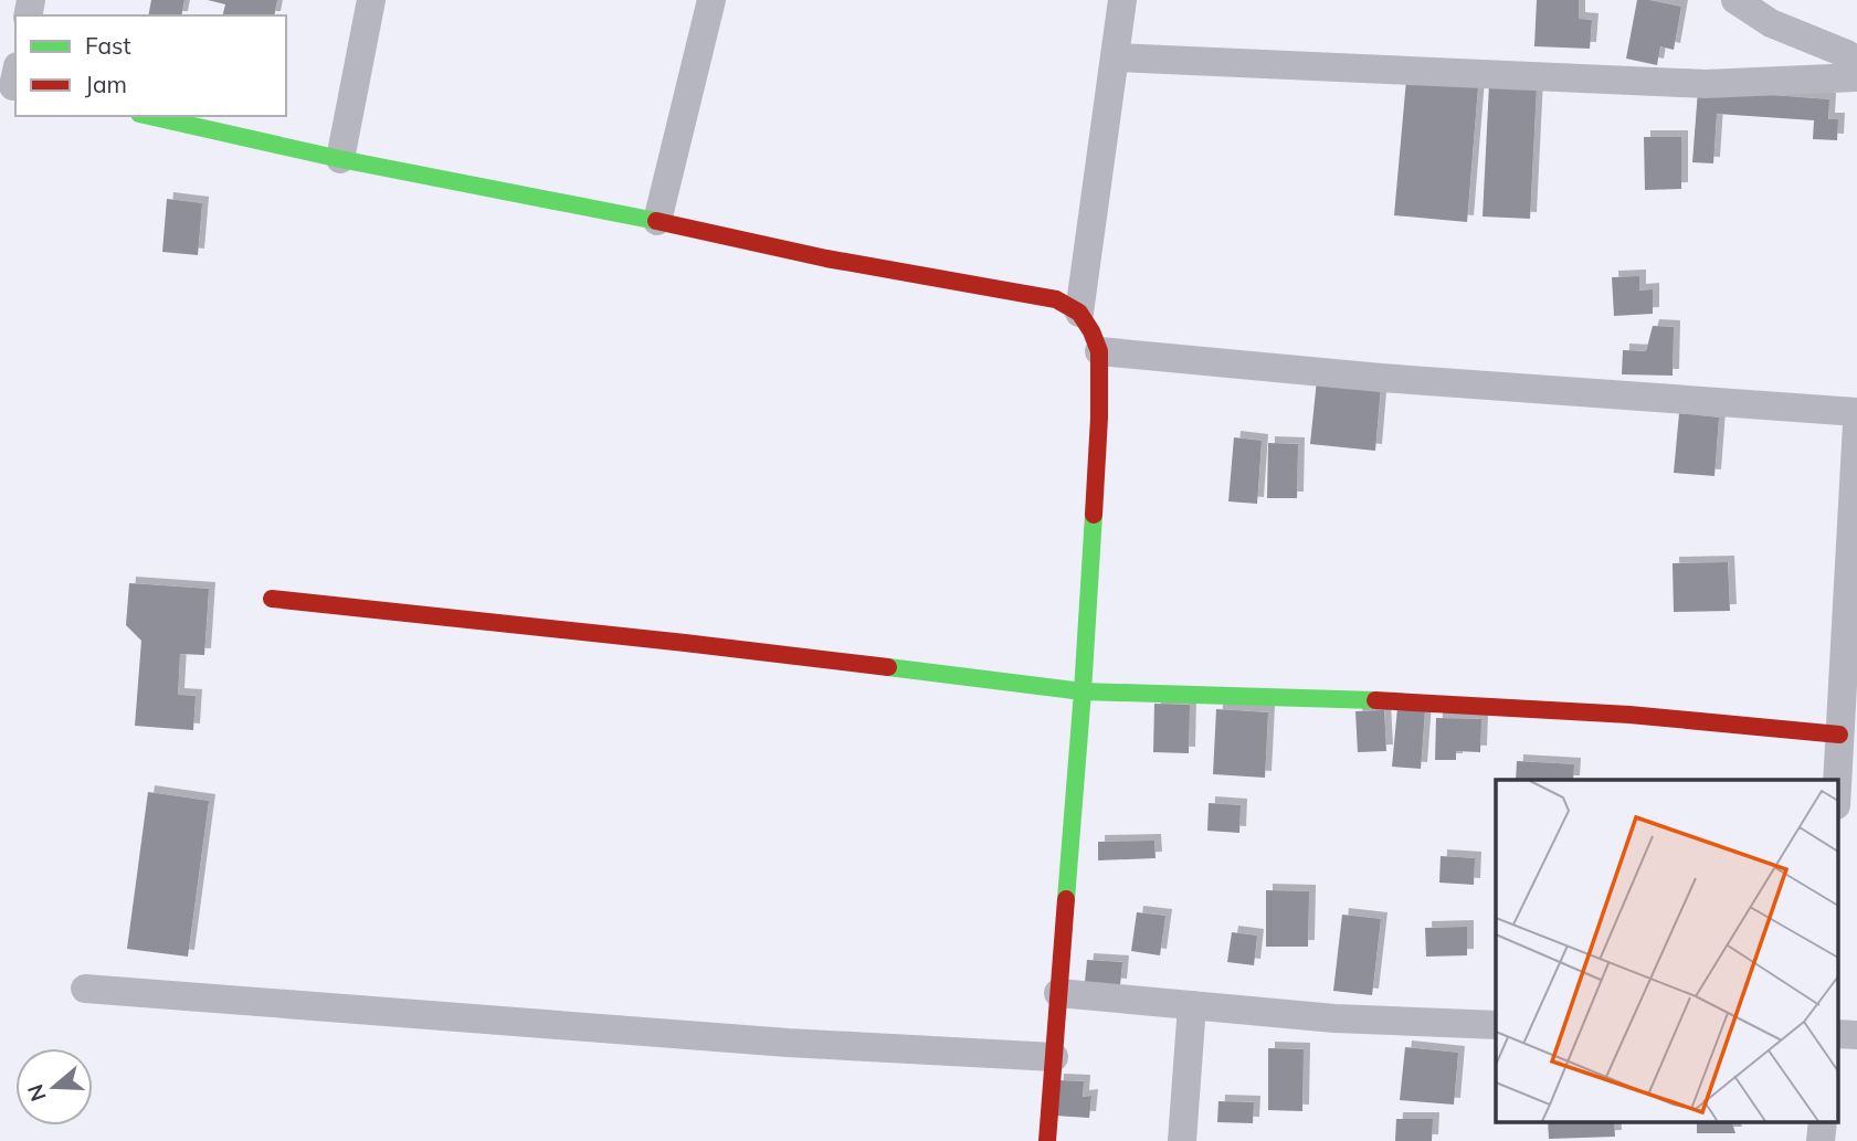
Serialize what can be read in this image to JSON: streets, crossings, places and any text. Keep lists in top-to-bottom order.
{
  "legend": ["Fast", "Jam"],
  "north": "left"
}
